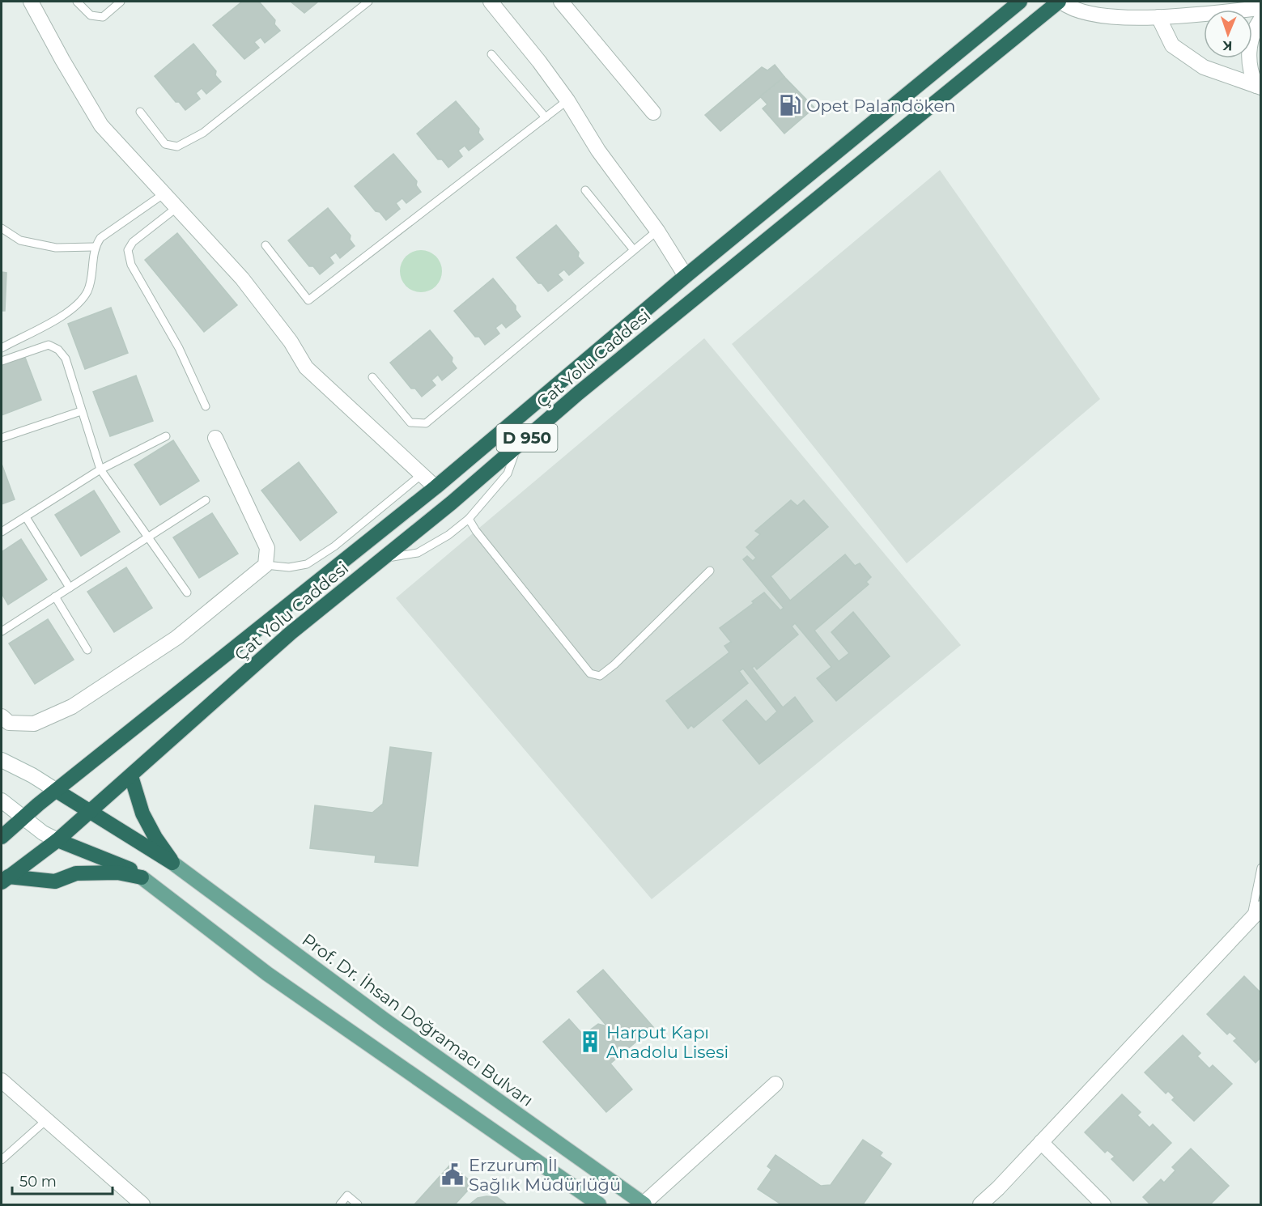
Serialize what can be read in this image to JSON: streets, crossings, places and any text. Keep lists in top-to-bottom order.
{
  "streets": {
    "highway": ["Çat Yolu Caddesi", "D 950"],
    "main road": ["Prof. Dr. İhsan Doğramacı Bulvarı"]
  },
  "places": {
    "fuel station": ["Opet Palandöken"],
    "building": ["Harput Kapı Anadolu Lisesi"],
    "public building": ["Erzurum İl Sağlık Müdürlüğü"]
  },
  "scale_bar": "50 m",
  "north": "bottom"
}
